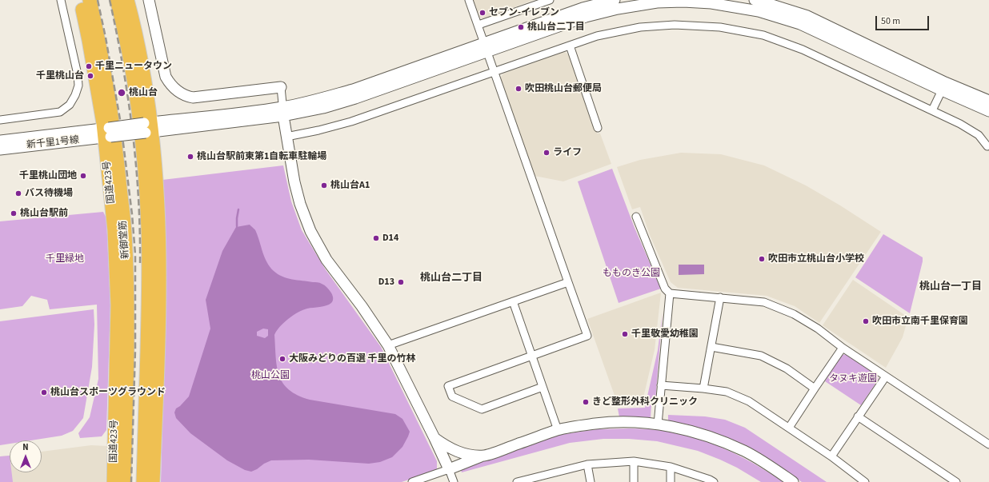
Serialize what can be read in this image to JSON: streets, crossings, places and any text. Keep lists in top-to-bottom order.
{
  "streets": {
    "highway": ["国道423号", "新御堂筋"],
    "street": ["新千里1号線"]
  },
  "crossings": [
    ["新千里1号線", "国道423号"]
  ],
  "districts": ["桃山台二丁目", "桃山台一丁目"],
  "parks": [
    "千里緑地",
    "もものき公園",
    "桃山公園",
    "タヌキ遊園"
  ],
  "places": [
    "セブン-イレブン",
    "桃山台二丁目",
    "千里ニュータウン",
    "千里桃山台",
    "吹田桃山台郵便局",
    "桃山台",
    "ライフ",
    "桃山台駅前東第1自転車駐輪場",
    "千里桃山団地",
    "桃山台A1",
    "バス待機場",
    "桃山台駅前",
    "D14",
    "吹田市立桃山台小学校",
    "D13",
    "吹田市立南千里保育園",
    "千里敬愛幼稚園",
    "大阪みどりの百選 千里の竹林",
    "桃山台スポーツグラウンド",
    "きど整形外科クリニック"
  ],
  "scale_bar": "50 m",
  "north": "top"
}
